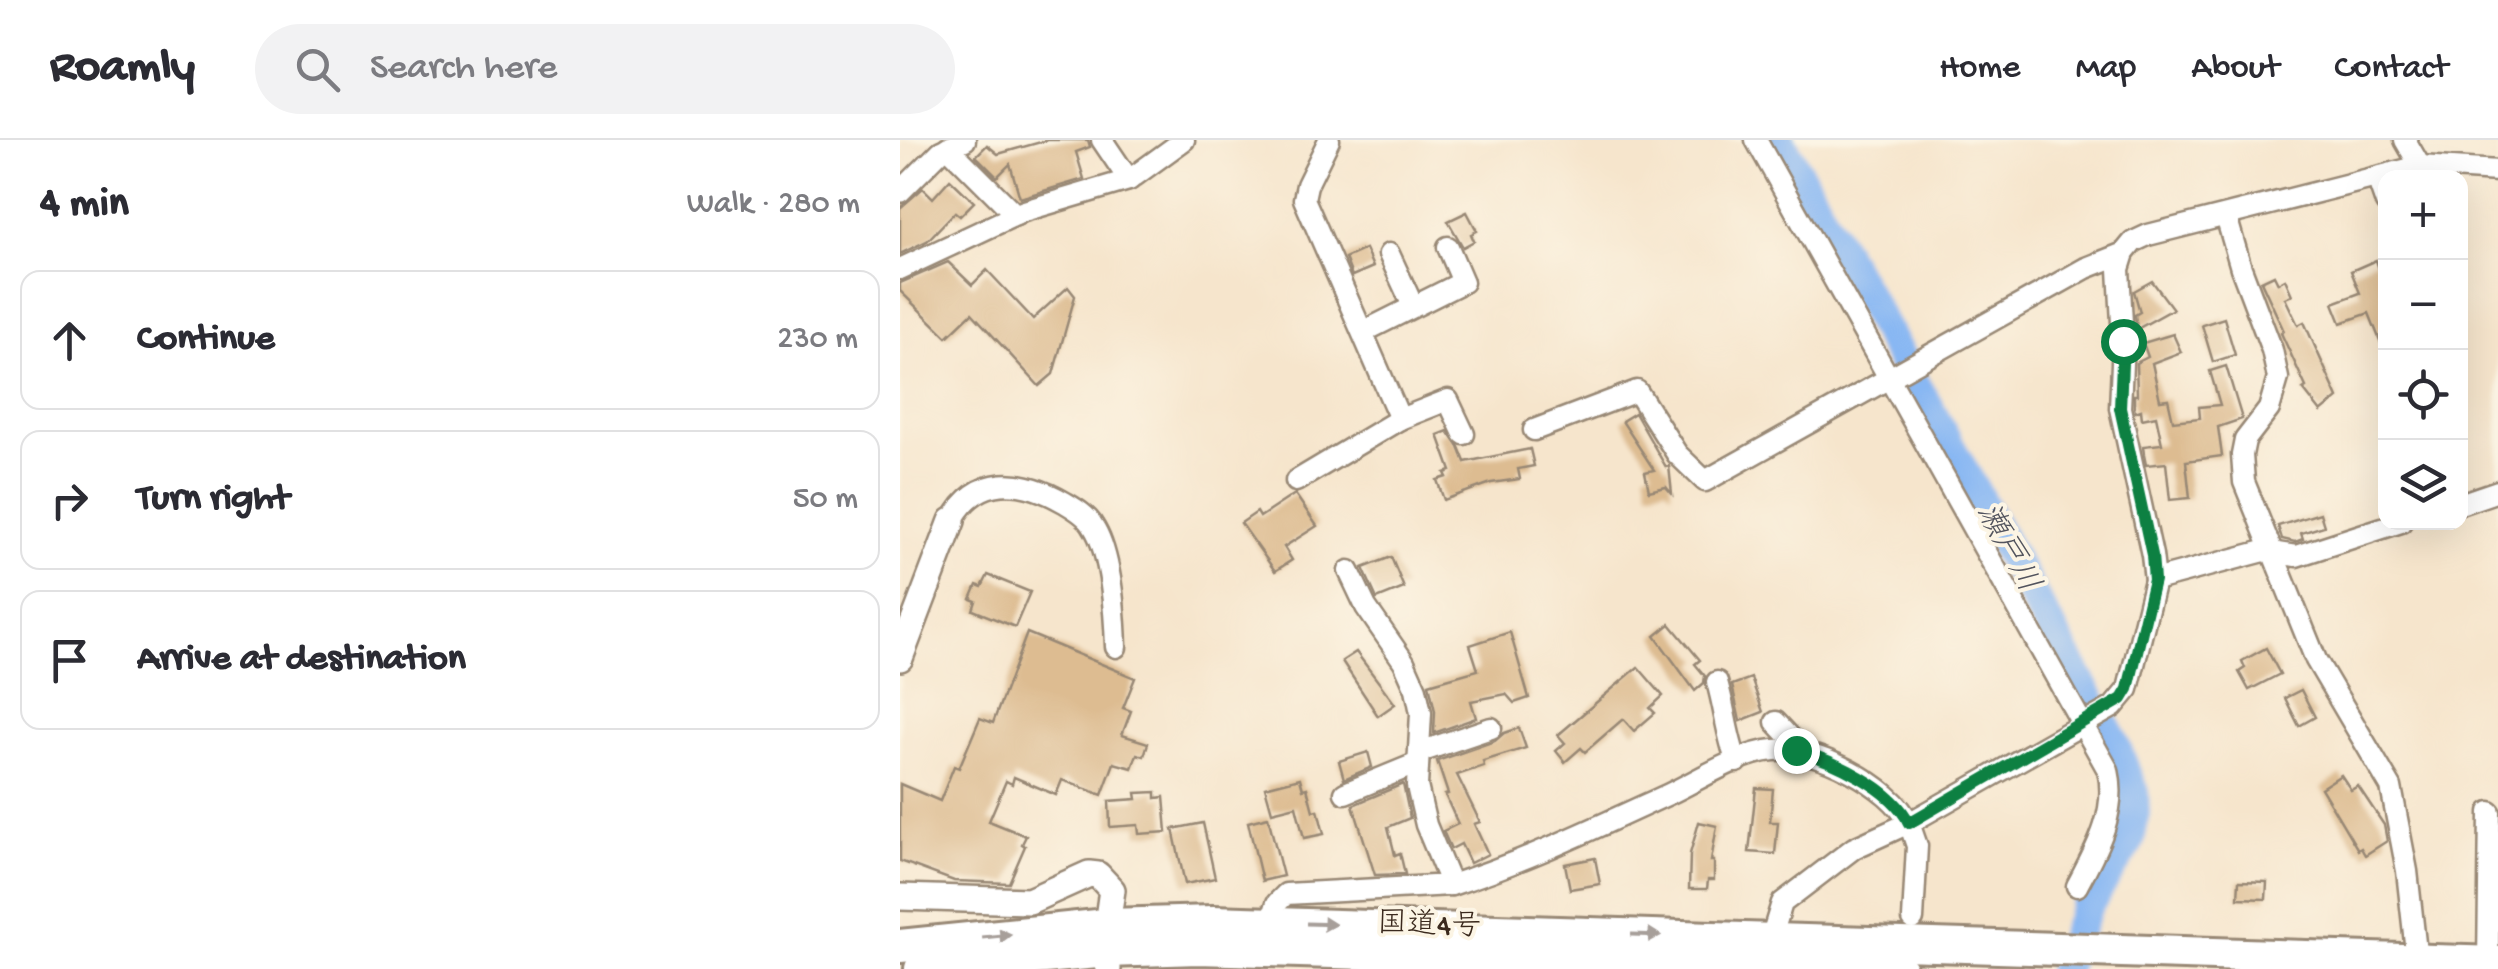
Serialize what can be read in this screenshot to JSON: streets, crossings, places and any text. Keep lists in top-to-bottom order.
{
  "streets": {
    "highway": ["国道4号"]
  },
  "water": ["瀬戸川"],
  "page": {
    "header": "Roamly",
    "search": "Search here",
    "nav": [
      "Home",
      "Map",
      "About",
      "Contact"
    ],
    "heading": ["4 min", "Walk · 280 m"],
    "map_buttons": ["+", "−"],
    "list": [
      ["Continue", "230 m"],
      ["Turn right", "50 m"],
      "Arrive at destination"
    ]
  }
}
